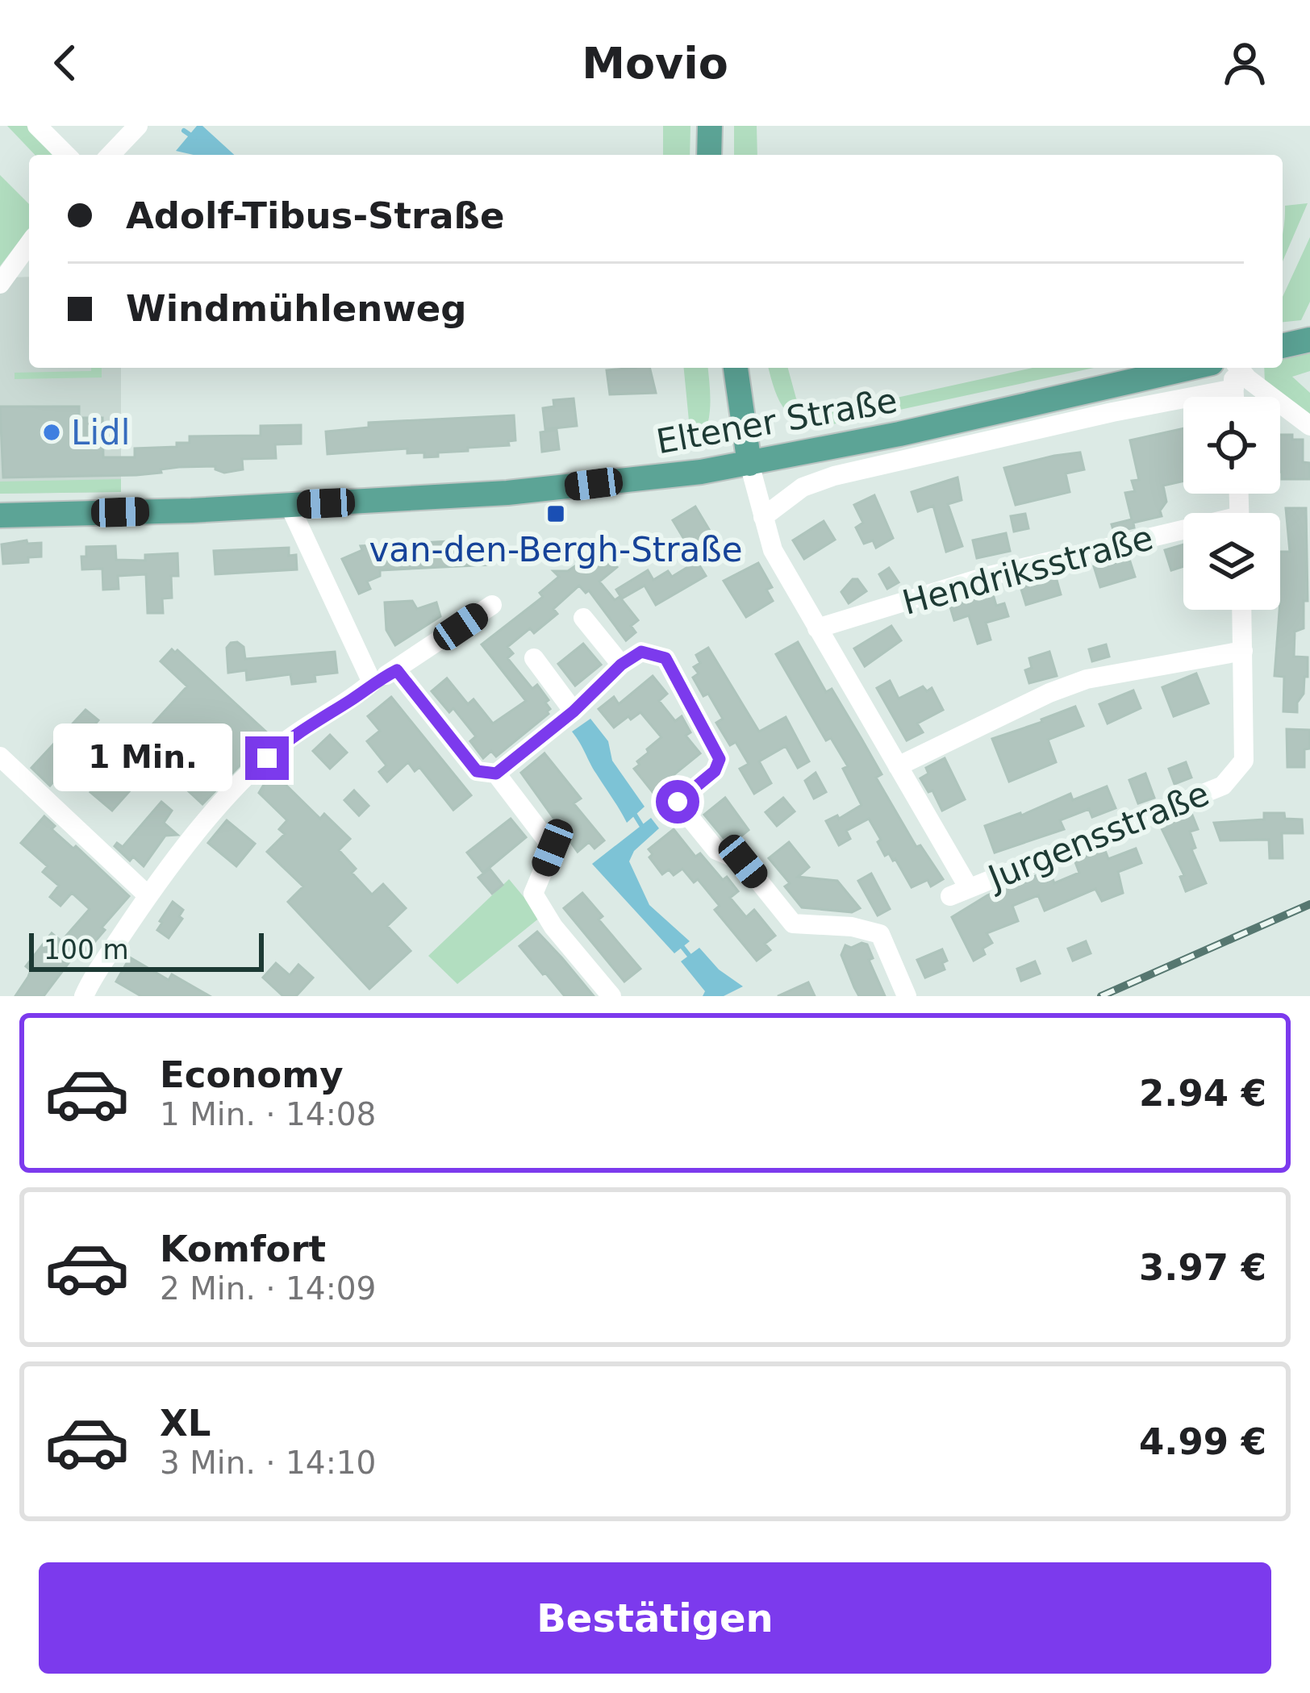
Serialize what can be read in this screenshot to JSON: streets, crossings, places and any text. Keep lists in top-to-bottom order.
{
  "streets": {
    "main road": ["Eltener Straße"],
    "street": ["Hendriksstraße", "Jurgensstraße"]
  },
  "places": {
    "other": ["Lidl"],
    "transit": ["van-den-Bergh-Straße"]
  },
  "scale_bar": "100 m",
  "page": {
    "header": "Movio",
    "banner": ["Adolf-Tibus-Straße", "Windmühlenweg"],
    "bubble": "1 Min.",
    "scale": "100 m",
    "list": [
      {
        "name": "Economy",
        "note": "1 Min. · 14:08",
        "value": "2.94 €"
      },
      {
        "name": "Komfort",
        "note": "2 Min. · 14:09",
        "value": "3.97 €"
      },
      {
        "name": "XL",
        "note": "3 Min. · 14:10",
        "value": "4.99 €"
      }
    ],
    "buttons": "Bestätigen"
  }
}
